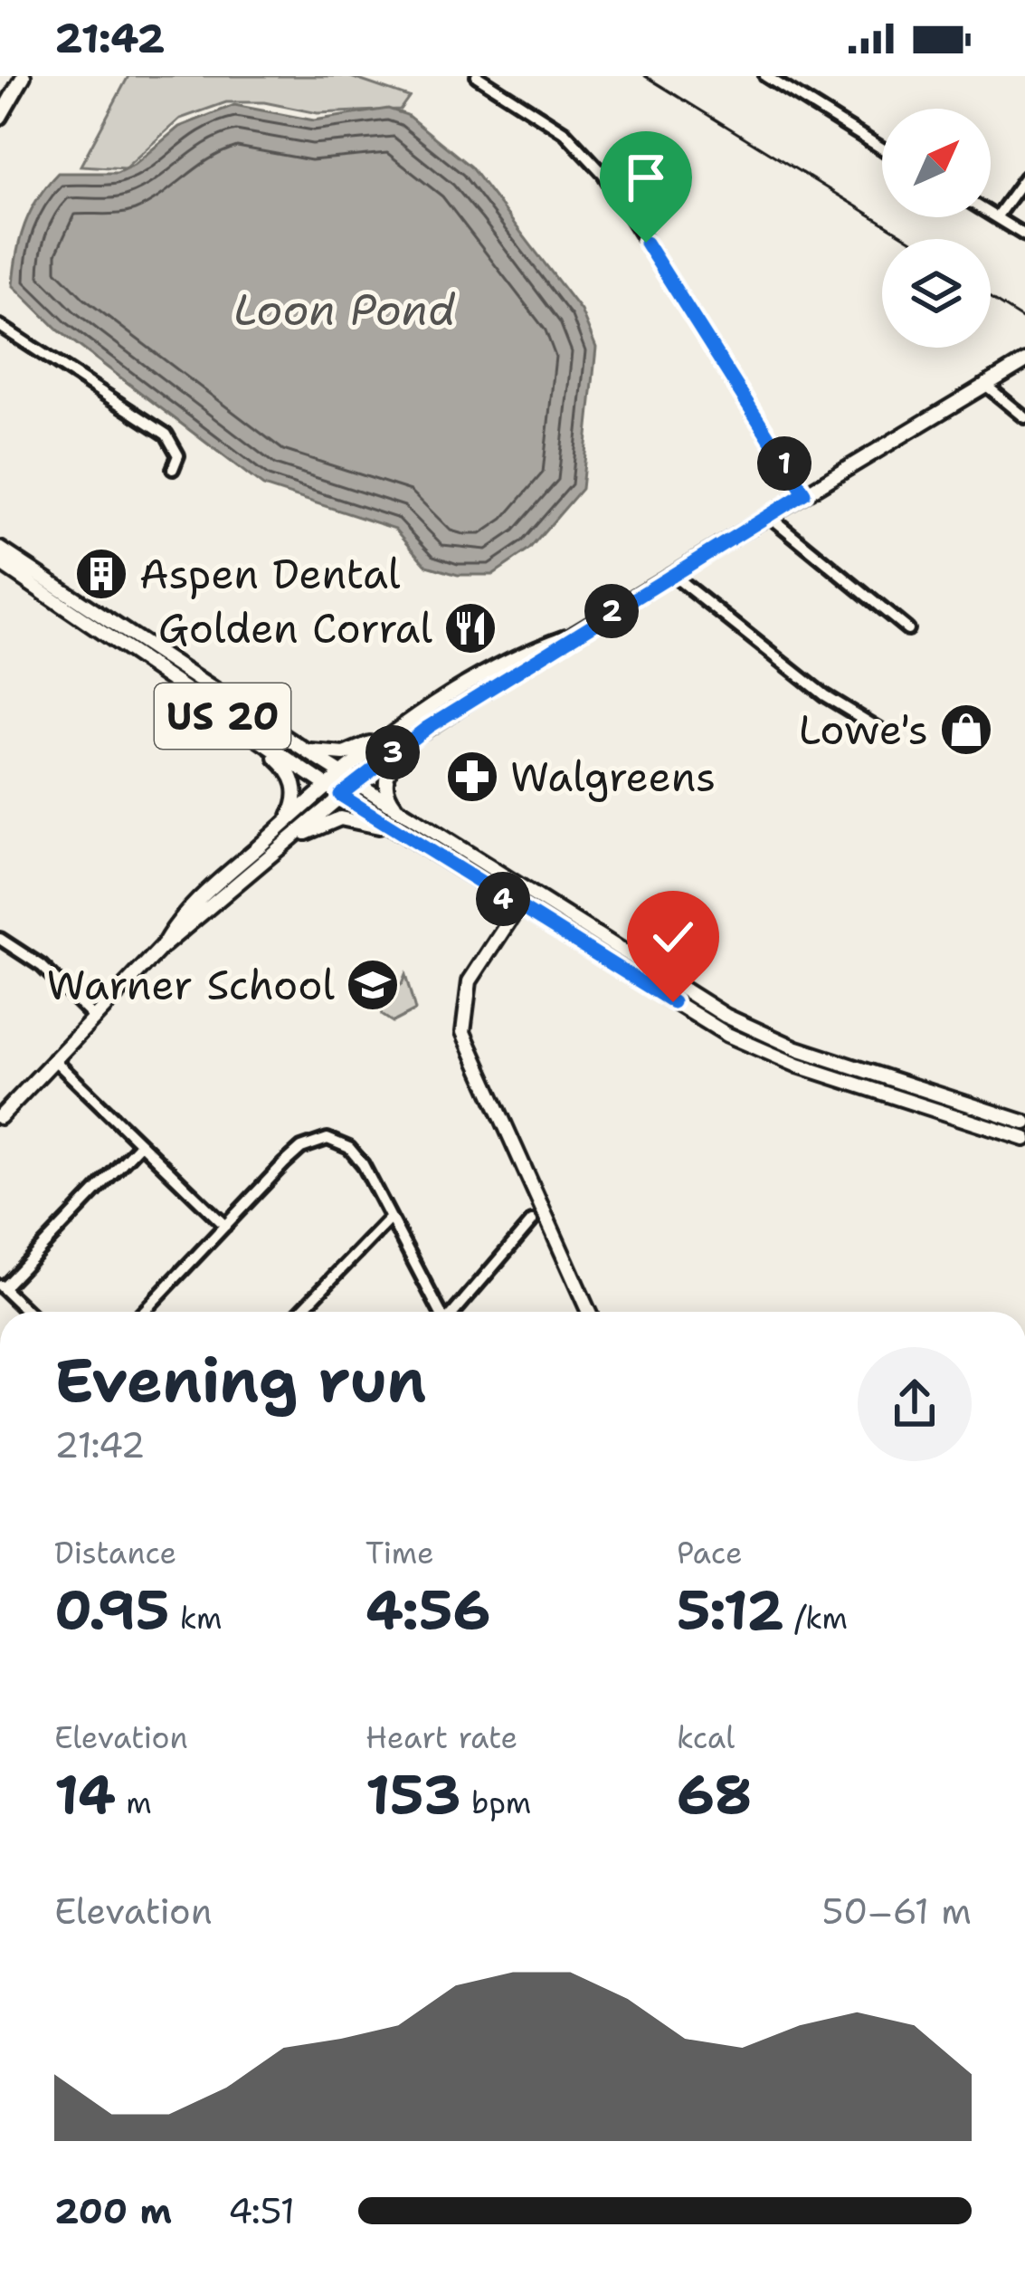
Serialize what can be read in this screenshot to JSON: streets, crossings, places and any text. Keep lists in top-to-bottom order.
{
  "streets": {
    "main road": ["US 20"]
  },
  "water": ["Loon Pond"],
  "places": {
    "building": ["Aspen Dental"],
    "restaurant": ["Golden Corral"],
    "shop": ["Lowe's"],
    "pharmacy": ["Walgreens"],
    "school or university": ["Warner School"]
  },
  "north": "top right",
  "page": {
    "status": "21:42",
    "pins": [
      "1",
      "2",
      "3",
      "4"
    ],
    "heading": ["Evening run", "21:42"],
    "stats": [
      ["Distance", "0.95 km"],
      ["Time", "4:56"],
      ["Pace", "5:12 /km"],
      ["Elevation", "14 m"],
      ["Heart rate", "153 bpm"],
      ["kcal", "68"]
    ],
    "chart": ["Elevation", "50–61 m"],
    "list": [
      {
        "name": "200 m",
        "note": "4:51"
      }
    ]
  }
}
